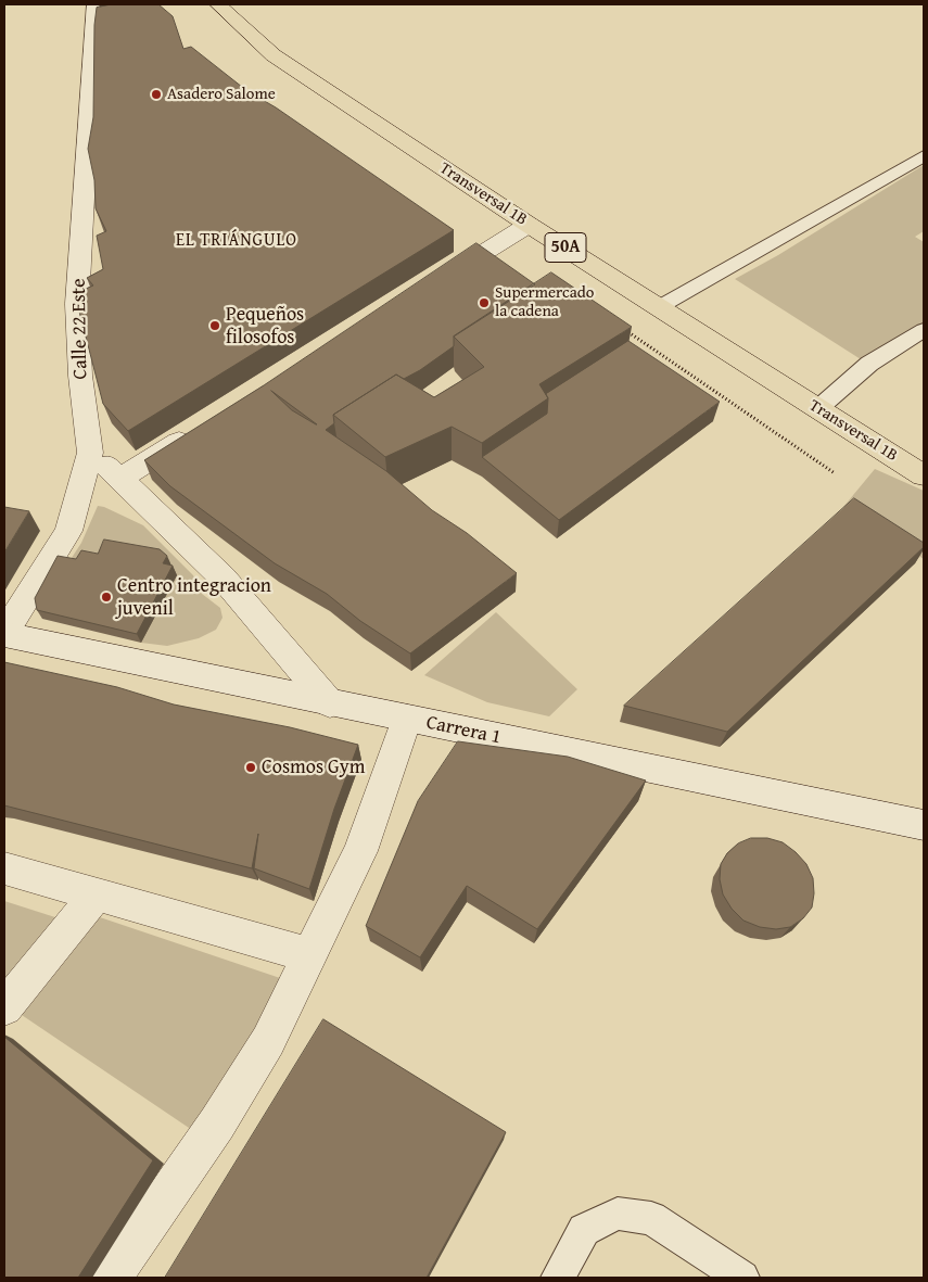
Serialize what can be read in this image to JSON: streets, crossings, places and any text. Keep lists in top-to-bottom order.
{
  "streets": {
    "main road": ["Transversal 1B", "50A"],
    "street": ["Calle 22 Este", "Carrera 1"]
  },
  "crossings": [
    ["Calle 22 Este", "Carrera 1"]
  ],
  "districts": ["EL TRIÁNGULO"],
  "places": [
    "Asadero Salome",
    "Supermercado la cadena",
    "Pequeños filosofos",
    "Centro integracion juvenil",
    "Cosmos Gym"
  ]
}
